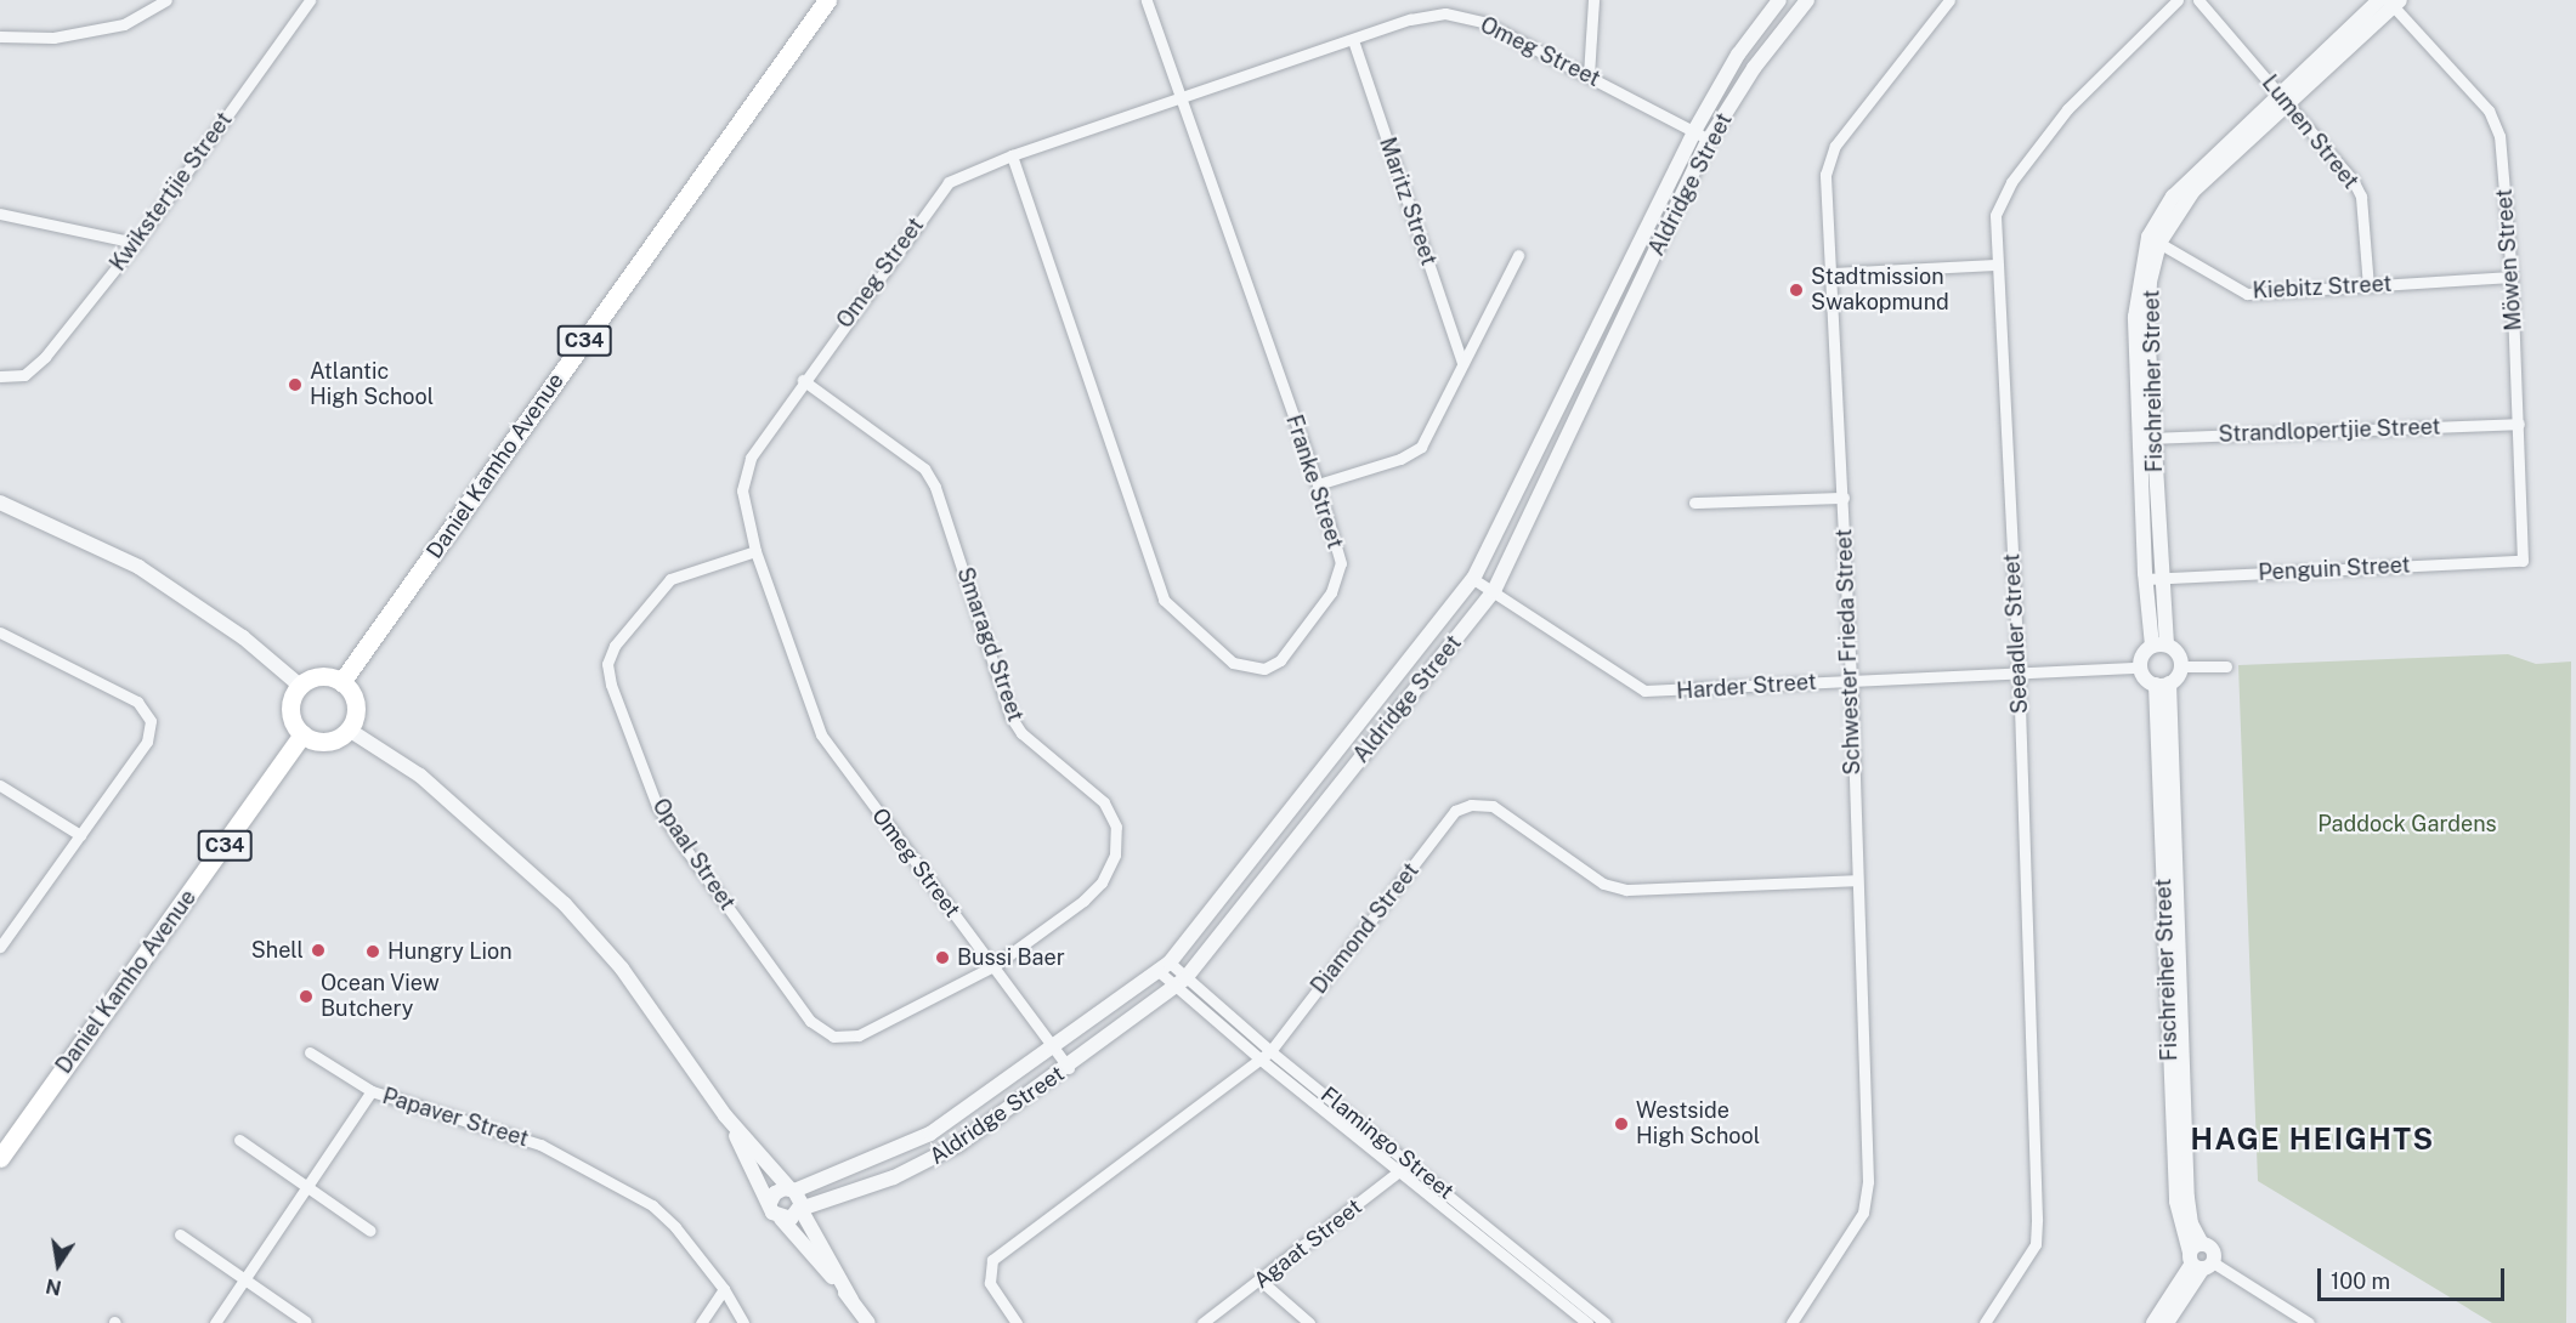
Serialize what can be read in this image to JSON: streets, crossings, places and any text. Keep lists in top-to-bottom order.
{
  "streets": {
    "main road": ["C34", "Daniel Kamho Avenue"],
    "street": [
      "Omeg Street",
      "Lumen Street",
      "Aldridge Street",
      "Kwikstertjie Street",
      "Maritz Street",
      "Möwen Street",
      "Kiebitz Street",
      "Fischreiher Street",
      "Strandlopertjie Street",
      "Franke Street",
      "Penguin Street",
      "Seeadler Street",
      "Smaragd Street",
      "Schwester Frieda Street",
      "Harder Street",
      "Opaal Street",
      "Diamond Street",
      "Papaver Street",
      "Flamingo Street",
      "Agaat Street"
    ]
  },
  "crossings": [
    ["Omeg Street", "Aldridge Street"],
    ["Omeg Street", "Maritz Street"],
    ["Omeg Street", "Franke Street"],
    ["Omeg Street", "Smaragd Street"],
    ["Omeg Street", "Opaal Street"],
    ["Lumen Street", "Kiebitz Street"],
    ["Lumen Street", "Fischreiher Street"],
    ["Aldridge Street", "Harder Street"],
    ["Aldridge Street", "Flamingo Street"],
    ["Möwen Street", "Kiebitz Street"],
    ["Möwen Street", "Fischreiher Street"],
    ["Möwen Street", "Strandlopertjie Street"],
    ["Möwen Street", "Penguin Street"],
    ["Kiebitz Street", "Fischreiher Street"],
    ["Fischreiher Street", "Strandlopertjie Street"],
    ["Fischreiher Street", "Penguin Street"],
    ["Fischreiher Street", "Harder Street"],
    ["Seeadler Street", "Harder Street"],
    ["Smaragd Street", "Opaal Street"],
    ["Schwester Frieda Street", "Harder Street"],
    ["Schwester Frieda Street", "Diamond Street"],
    ["Diamond Street", "Flamingo Street"],
    ["Flamingo Street", "Agaat Street"]
  ],
  "districts": ["HAGE HEIGHTS"],
  "parks": ["Paddock Gardens"],
  "places": [
    "Stadtmission Swakopmund",
    "Atlantic High School",
    "Shell",
    "Hungry Lion",
    "Bussi Baer",
    "Ocean View Butchery",
    "Westside High School"
  ],
  "scale_bar": "100 m",
  "north": "bottom"
}
